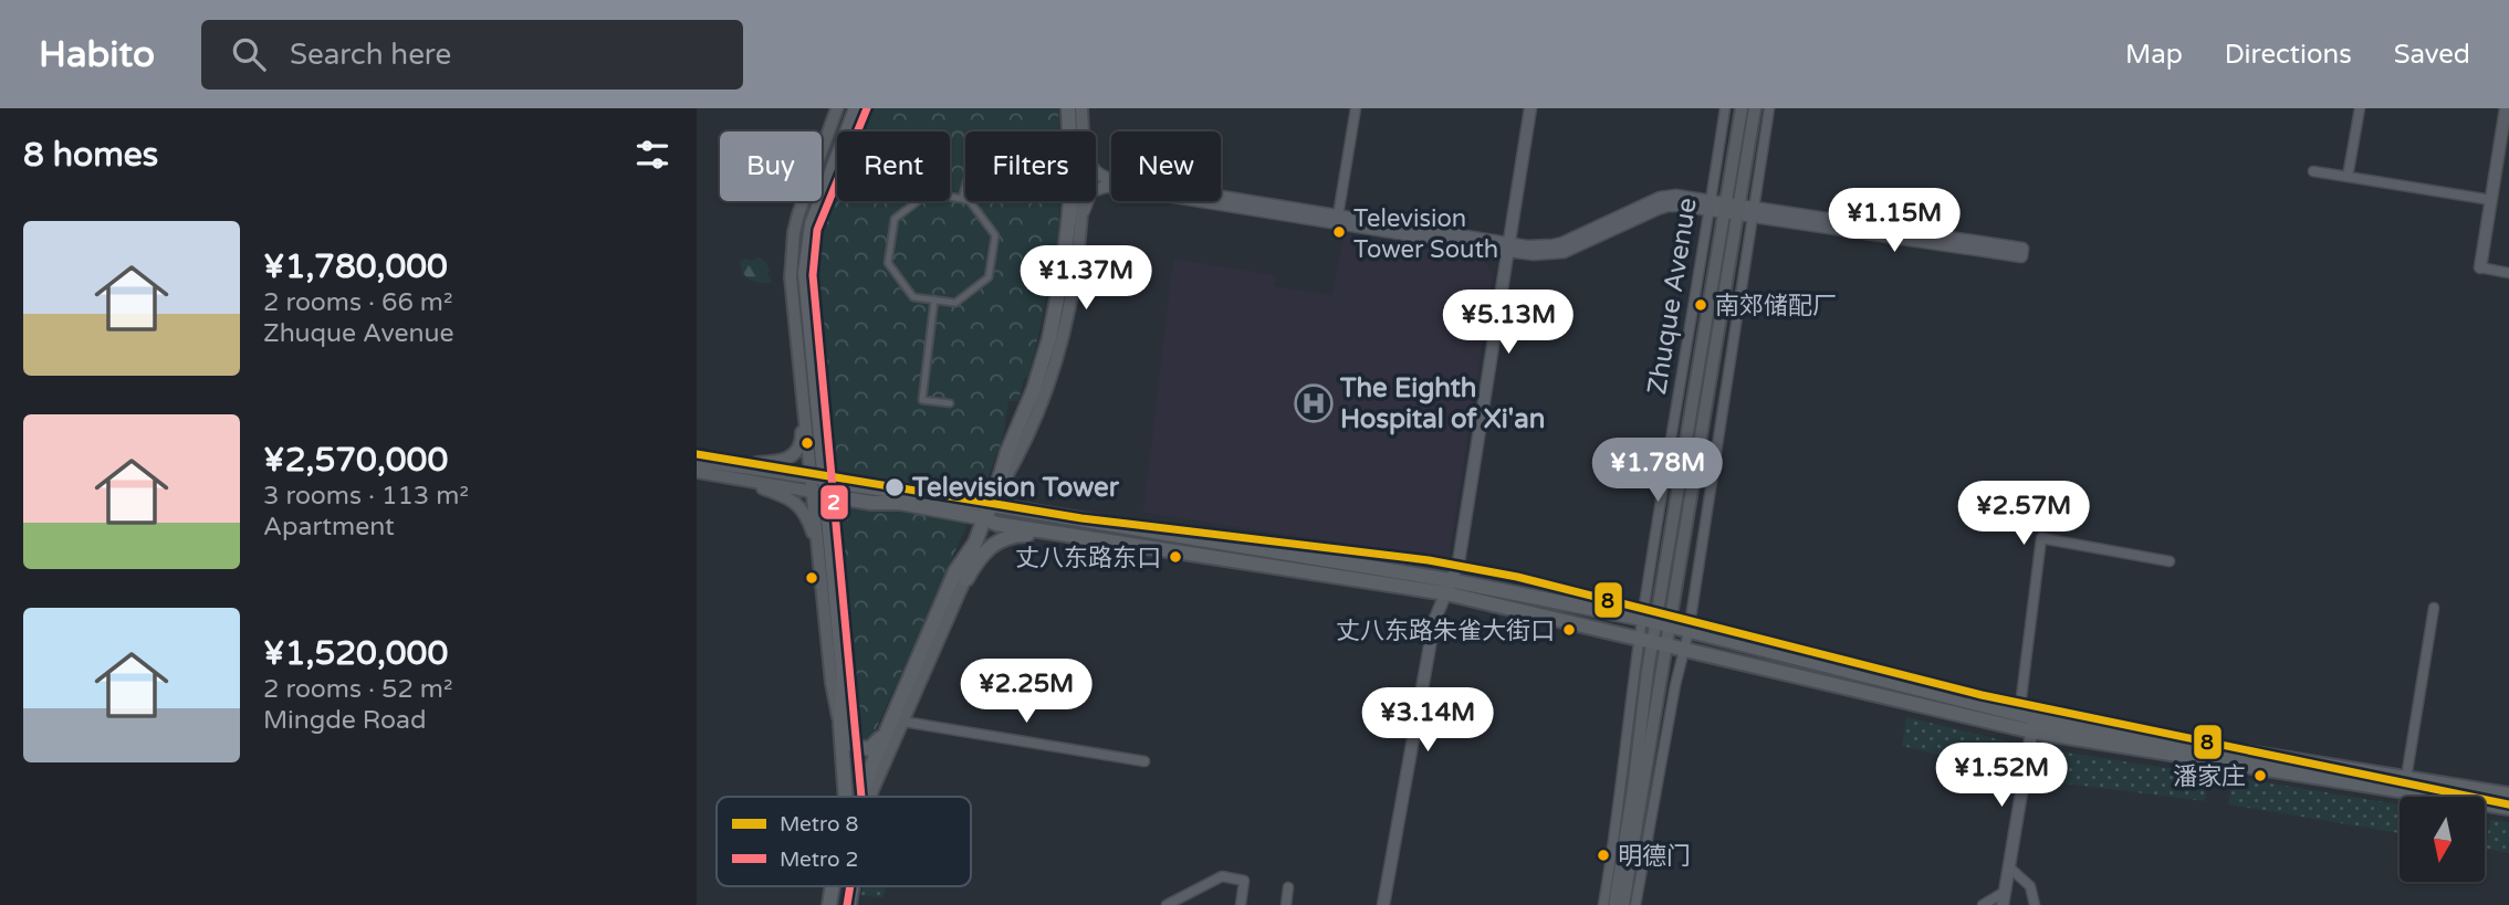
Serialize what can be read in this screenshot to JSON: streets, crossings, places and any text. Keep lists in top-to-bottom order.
{
  "streets": {
    "main road": ["Zhuque Avenue"]
  },
  "places": {
    "other": [
      "Television Tower South",
      "南郊储配厂",
      "Television Tower",
      "丈八东路东口",
      "丈八东路朱雀大街口",
      "潘家庄",
      "明德门"
    ],
    "hospital": ["The Eighth Hospital of Xi'an"]
  },
  "lines": ["metro line 2", "metro line 8"],
  "legend": ["Metro 8", "Metro 2"],
  "north": "bottom",
  "page": {
    "header": "Habito",
    "search": "Search here",
    "nav": ["Map", "Directions", "Saved"],
    "heading": "8 homes",
    "chip": [
      "Buy",
      "Rent",
      "Filters",
      "New"
    ],
    "price": [
      "¥1.15M",
      "¥1.37M",
      "¥5.13M",
      "¥1.78M",
      "¥2.57M",
      "¥2.25M",
      "¥3.14M",
      "¥1.52M"
    ],
    "list": [
      {
        "name": "¥1,780,000",
        "note": "2 rooms · 66 m² · Zhuque Avenue"
      },
      {
        "name": "¥2,570,000",
        "note": "3 rooms · 113 m² · Apartment"
      },
      {
        "name": "¥1,520,000",
        "note": "2 rooms · 52 m² · Mingde Road"
      }
    ]
  }
}
